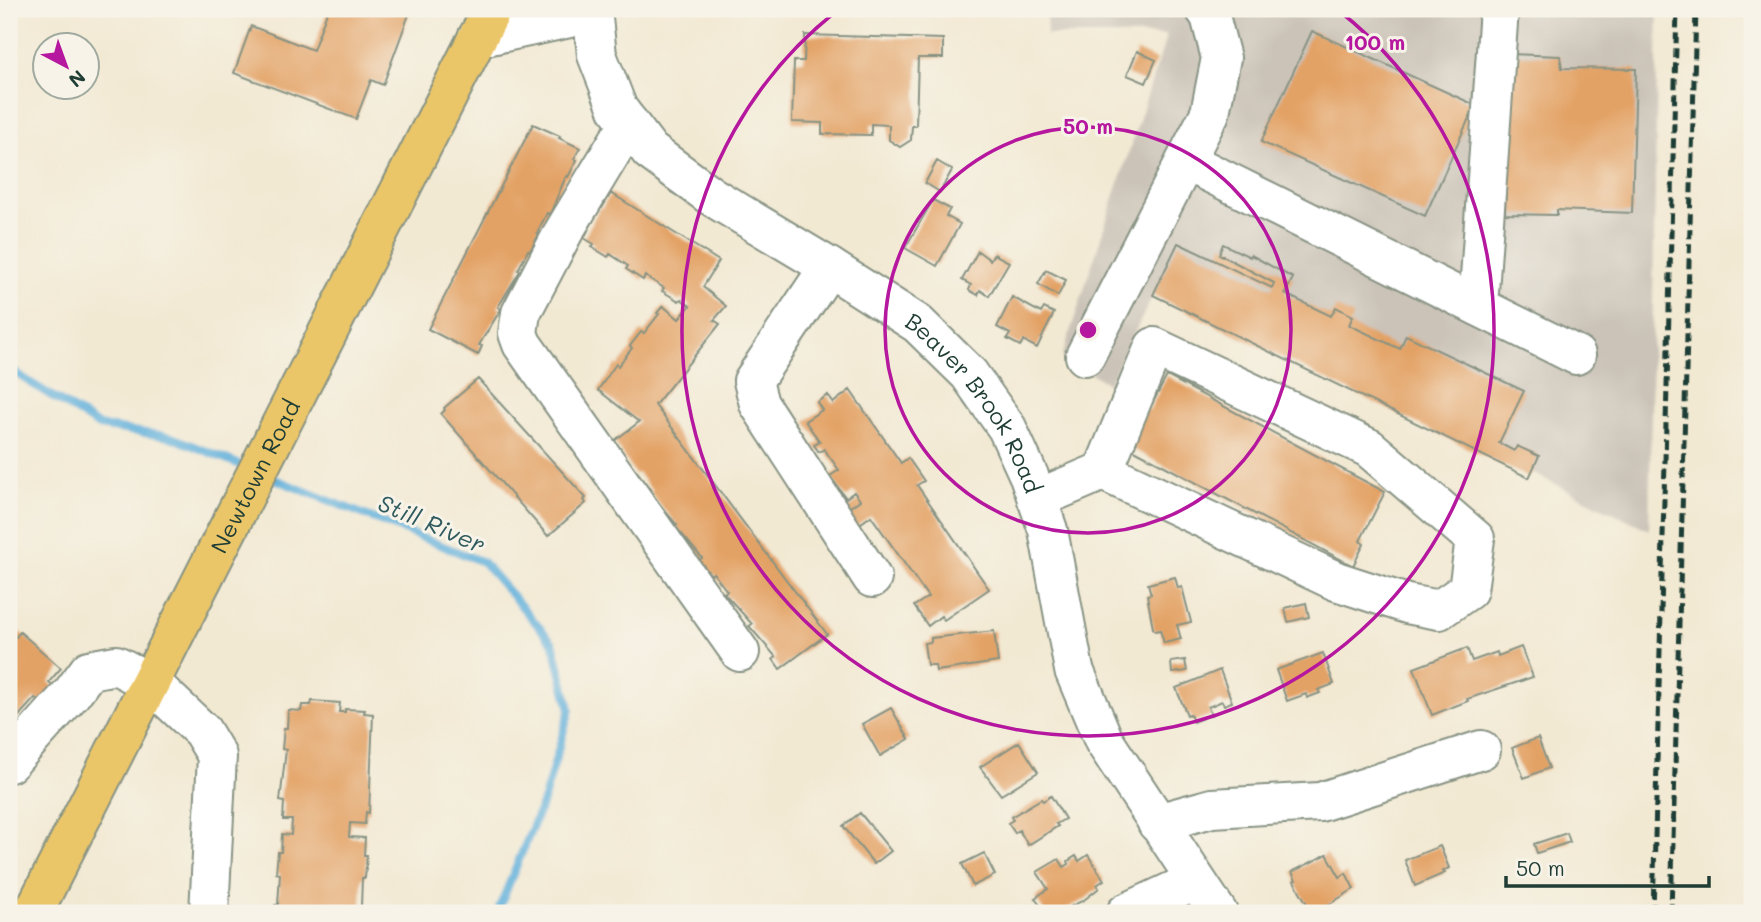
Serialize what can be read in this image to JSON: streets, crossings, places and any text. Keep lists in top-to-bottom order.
{
  "streets": {
    "main road": ["Newtown Road"],
    "street": ["Beaver Brook Road"]
  },
  "crossings": [
    ["Beaver Brook Road", "Newtown Road"]
  ],
  "water": ["Still River"],
  "scale_bar": "50 m",
  "north": "bottom right",
  "rings": ["100 m", "50 m"]
}
